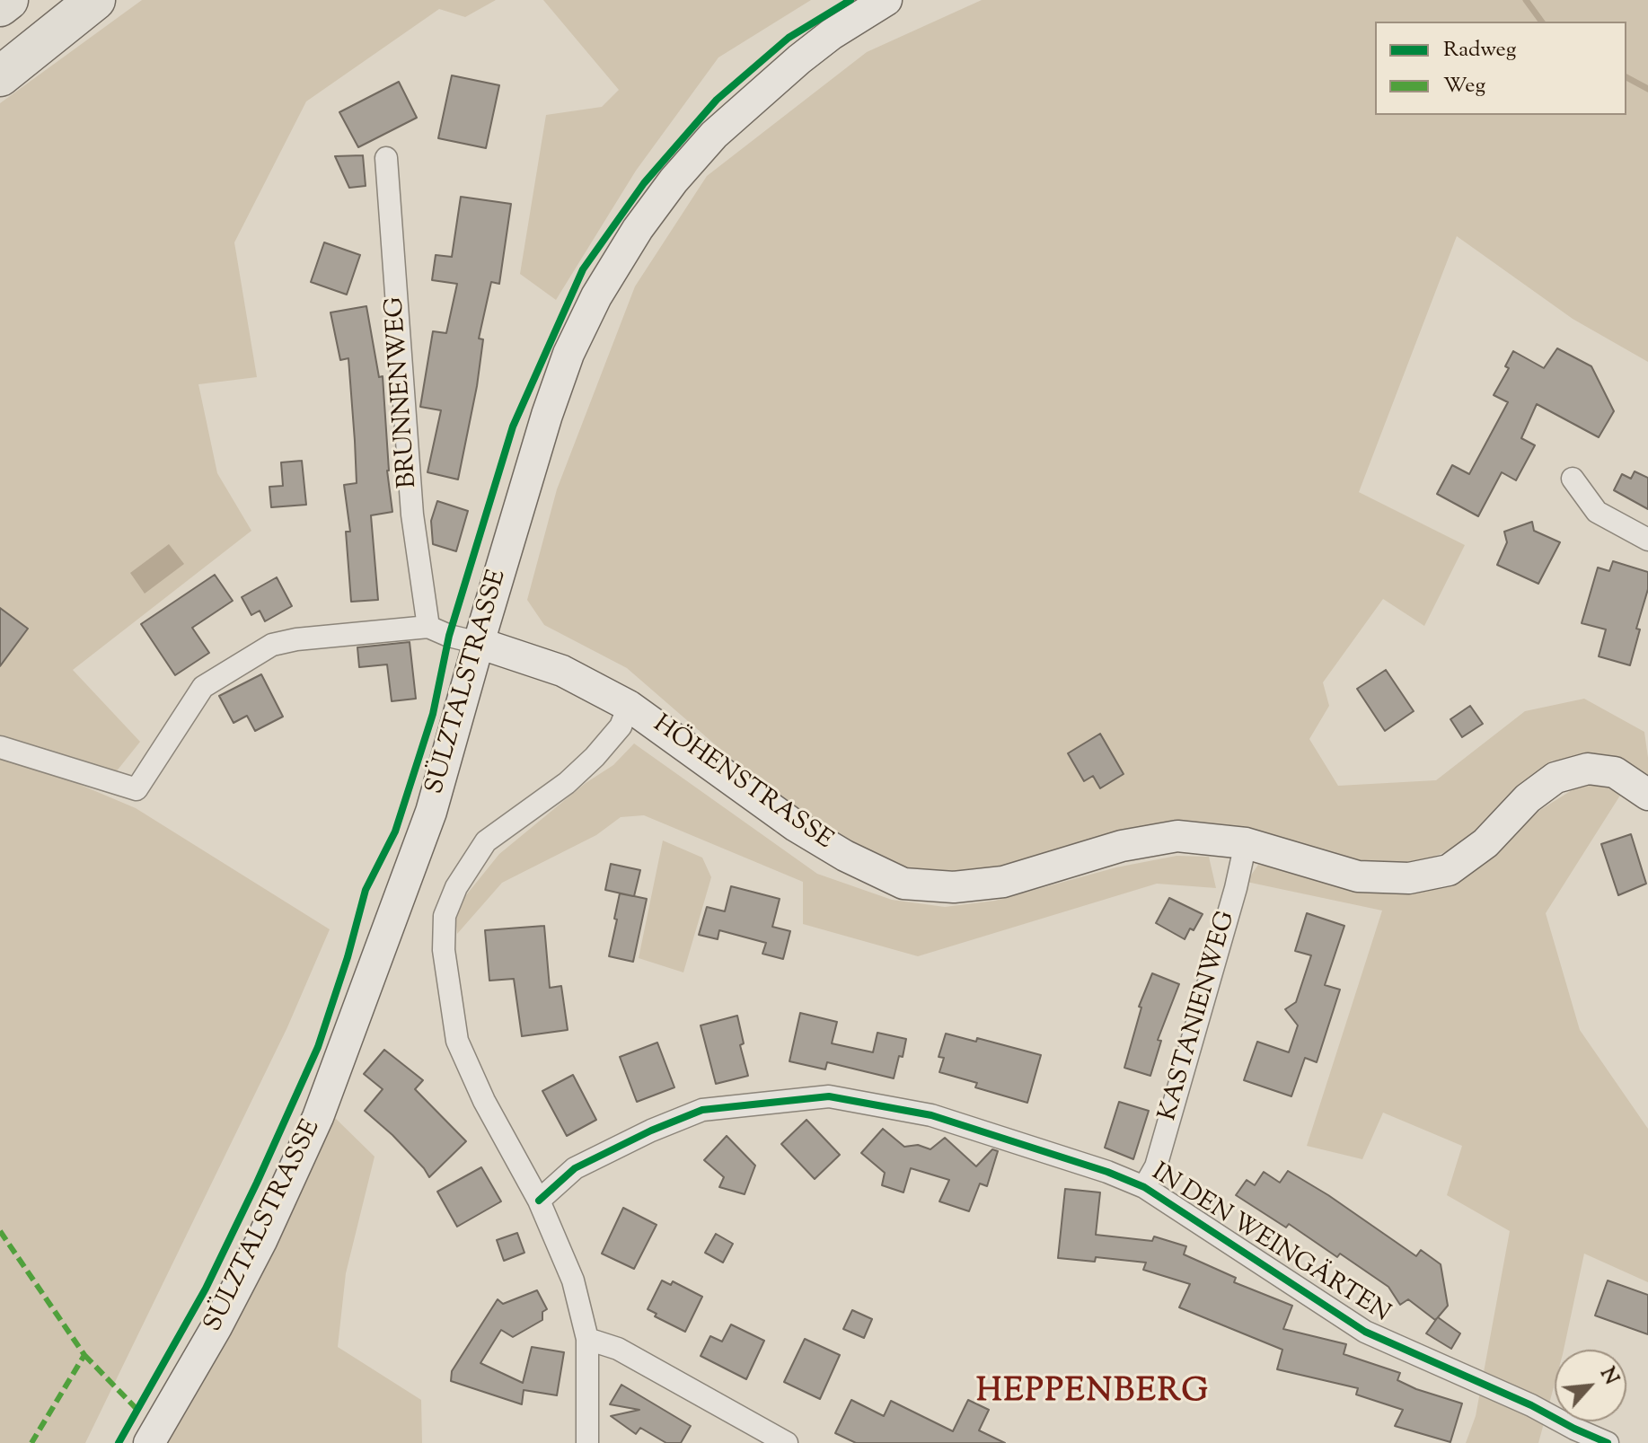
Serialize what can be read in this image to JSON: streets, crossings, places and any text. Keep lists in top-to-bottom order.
{
  "streets": {
    "main road": ["SÜLZTALSTRASSE", "HÖHENSTRASSE"],
    "street": ["BRUNNENWEG", "KASTANIENWEG", "IN DEN WEINGÄRTEN"]
  },
  "crossings": [
    ["SÜLZTALSTRASSE", "HÖHENSTRASSE"],
    ["HÖHENSTRASSE", "KASTANIENWEG"],
    ["KASTANIENWEG", "IN DEN WEINGÄRTEN"]
  ],
  "districts": ["HEPPENBERG"],
  "legend": ["Radweg", "Weg"],
  "north": "top right"
}
